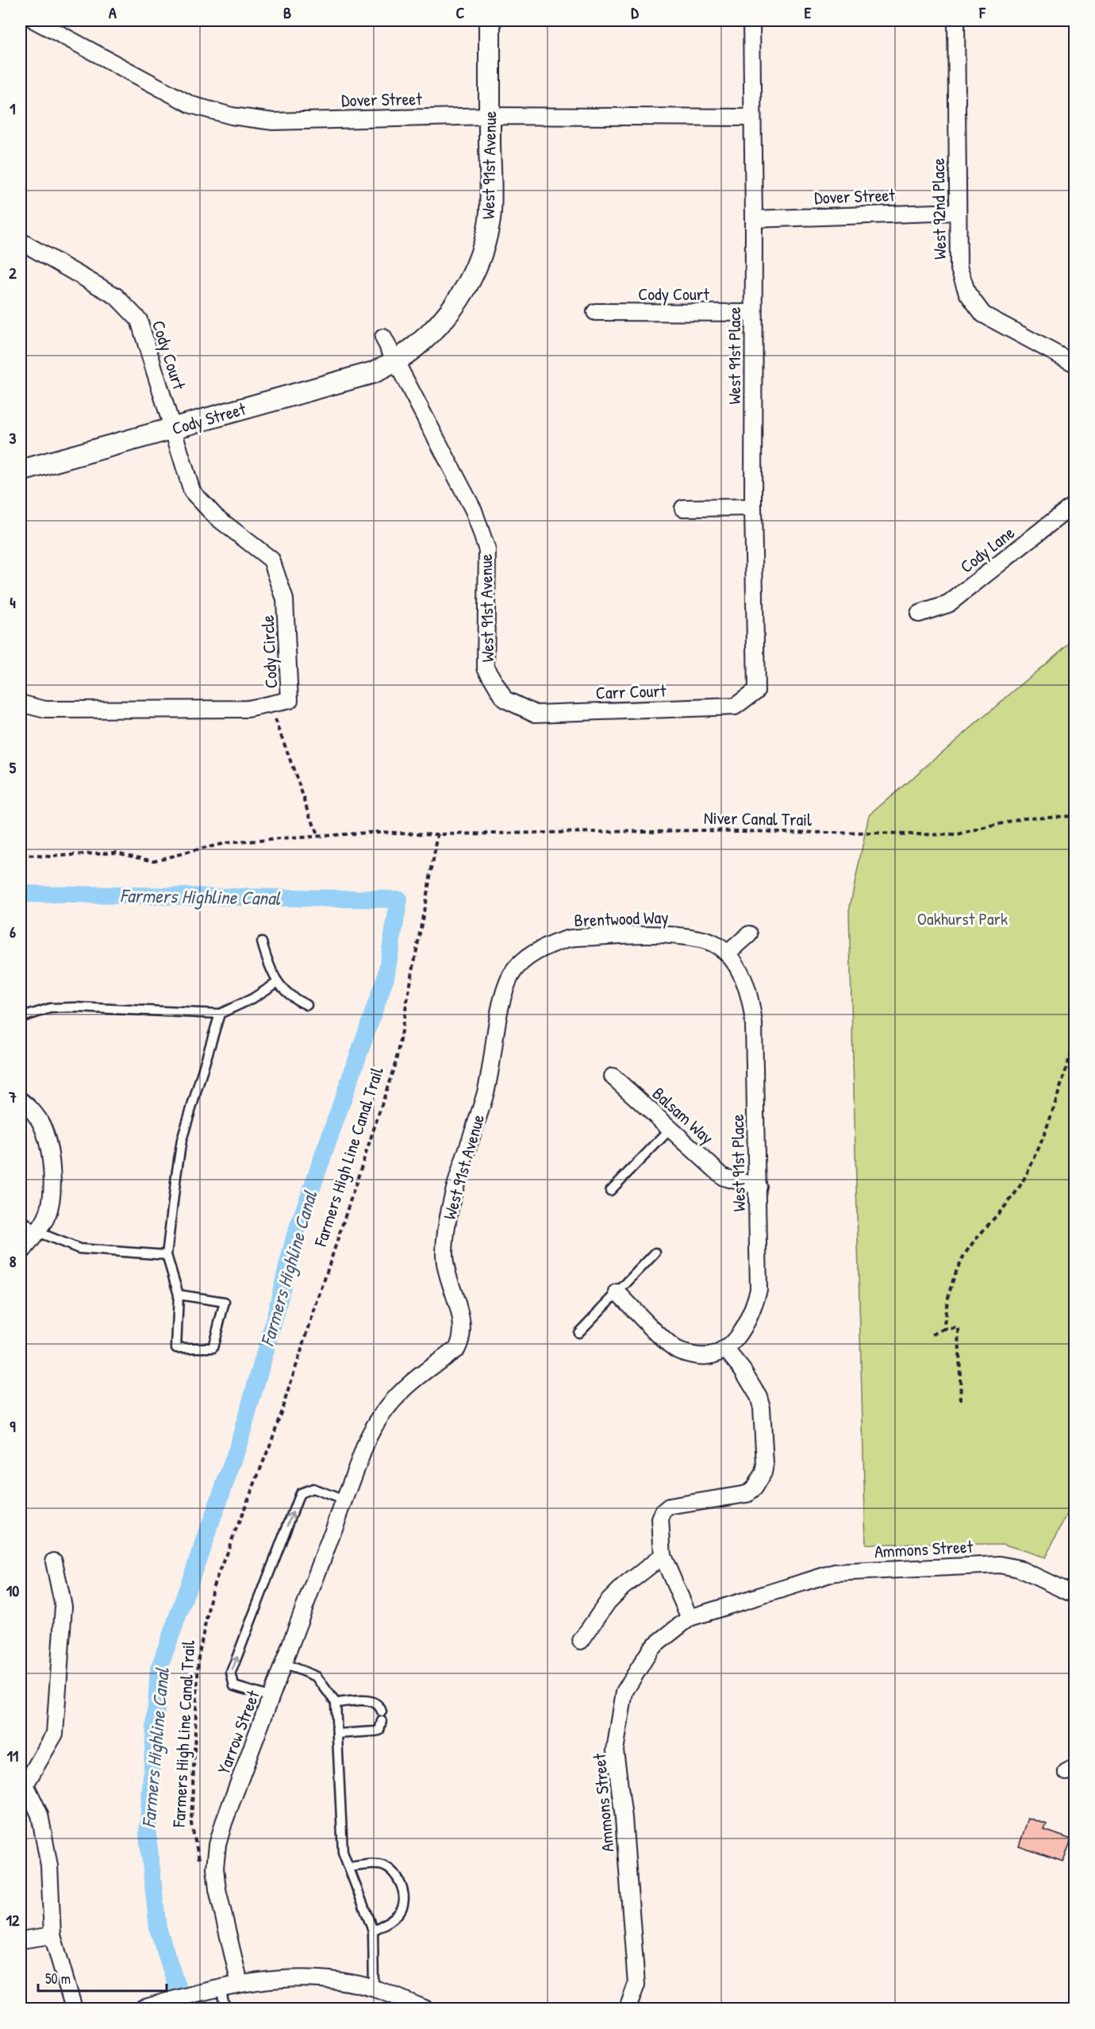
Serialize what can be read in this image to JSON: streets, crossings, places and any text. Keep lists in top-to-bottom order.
{
  "streets": {
    "street": [
      "Dover Street",
      "West 91st Avenue",
      "West 92nd Place",
      "Cody Court",
      "West 91st Place",
      "Cody Street",
      "Cody Lane",
      "Cody Circle",
      "Carr Court",
      "Brentwood Way",
      "Balsam Way",
      "Ammons Street",
      "Yarrow Street"
    ],
    "path": ["Niver Canal Trail", "Farmers High Line Canal Trail"]
  },
  "crossings": [
    ["Dover Street", "West 91st Avenue"],
    ["Dover Street", "West 92nd Place"],
    ["Dover Street", "West 91st Place"],
    ["West 91st Avenue", "Cody Street"],
    ["West 91st Avenue", "Carr Court"],
    ["West 91st Avenue", "Brentwood Way"],
    ["West 91st Avenue", "Yarrow Street"],
    ["Cody Court", "West 91st Place"],
    ["Cody Court", "Cody Street"],
    ["Cody Court", "Cody Circle"],
    ["West 91st Place", "Carr Court"],
    ["West 91st Place", "Brentwood Way"],
    ["West 91st Place", "Balsam Way"],
    ["Cody Street", "Cody Circle"],
    ["Niver Canal Trail", "Farmers High Line Canal Trail"]
  ],
  "water": ["Farmers Highline Canal"],
  "parks": ["Oakhurst Park"],
  "scale_bar": "50 m",
  "grid": {
    "columns": [
      "A",
      "B",
      "C",
      "D",
      "E",
      "F"
    ],
    "rows": [
      "1",
      "2",
      "3",
      "4",
      "5",
      "6",
      "7",
      "8",
      "9",
      "10",
      "11",
      "12"
    ]
  }
}
